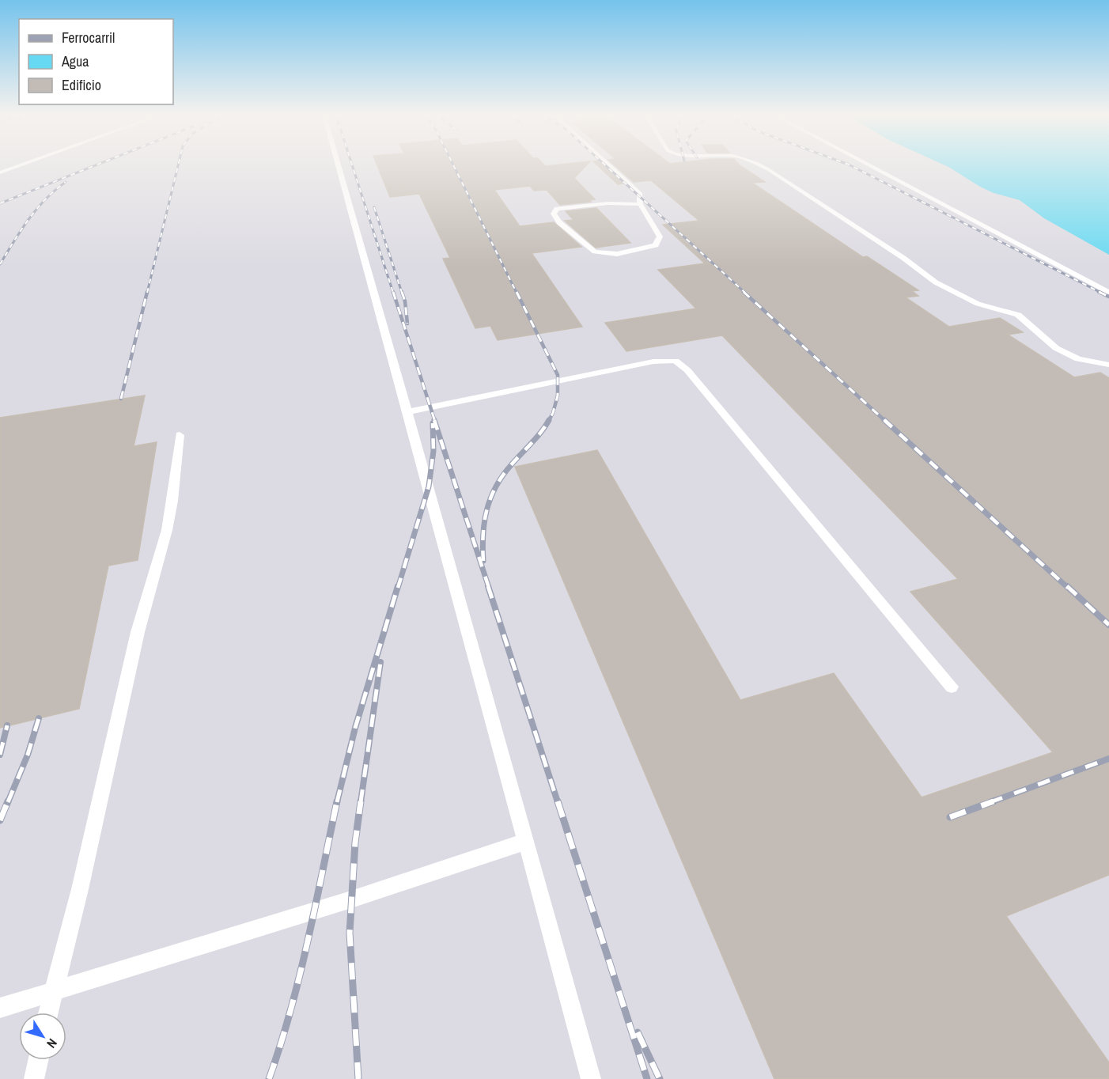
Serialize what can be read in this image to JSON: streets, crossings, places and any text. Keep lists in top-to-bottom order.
{
  "legend": ["Ferrocarril", "Agua", "Edificio"],
  "north": "bottom right"
}
